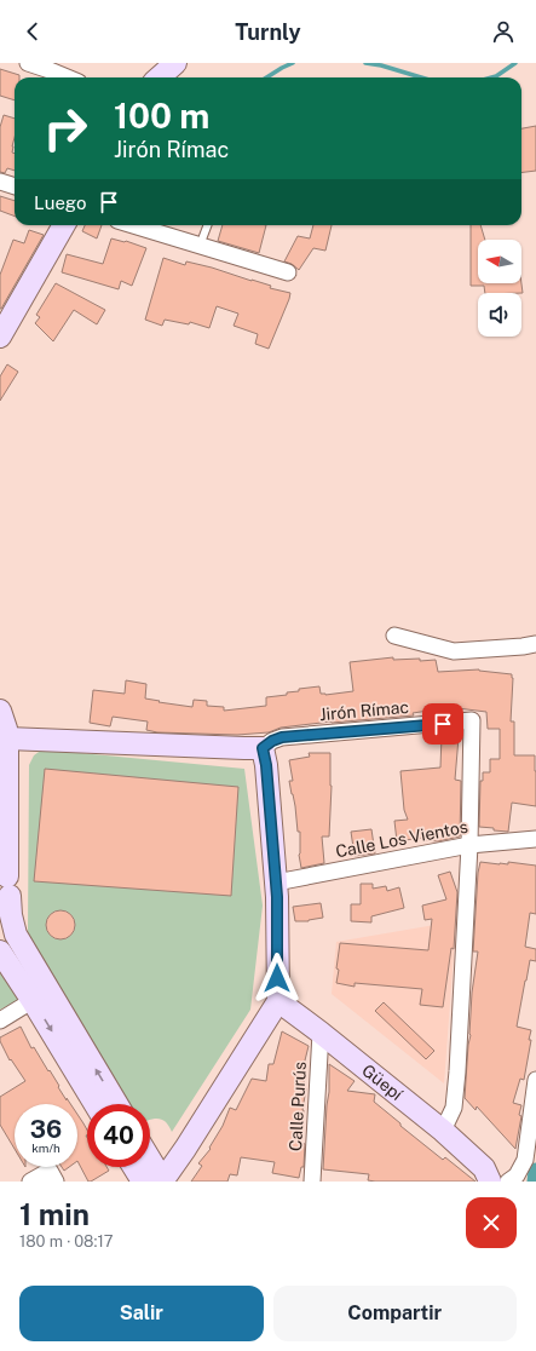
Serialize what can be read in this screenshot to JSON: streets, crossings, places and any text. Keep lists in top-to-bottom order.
{
  "streets": {
    "street": [
      "Jirón Rímac",
      "Calle Los Vientos",
      "Güepí",
      "Calle Purús"
    ]
  },
  "crossings": [
    ["Jirón Rímac", "Calle Los Vientos"],
    ["Güepí", "Calle Purús"]
  ],
  "north": "left",
  "page": {
    "header": "Turnly",
    "turn": ["100 m", "Jirón Rímac"],
    "then": "Luego",
    "speed": "36 km/h",
    "limit": "40",
    "heading": ["1 min", "180 m · 08:17"],
    "buttons": ["Salir", "Compartir"]
  }
}
